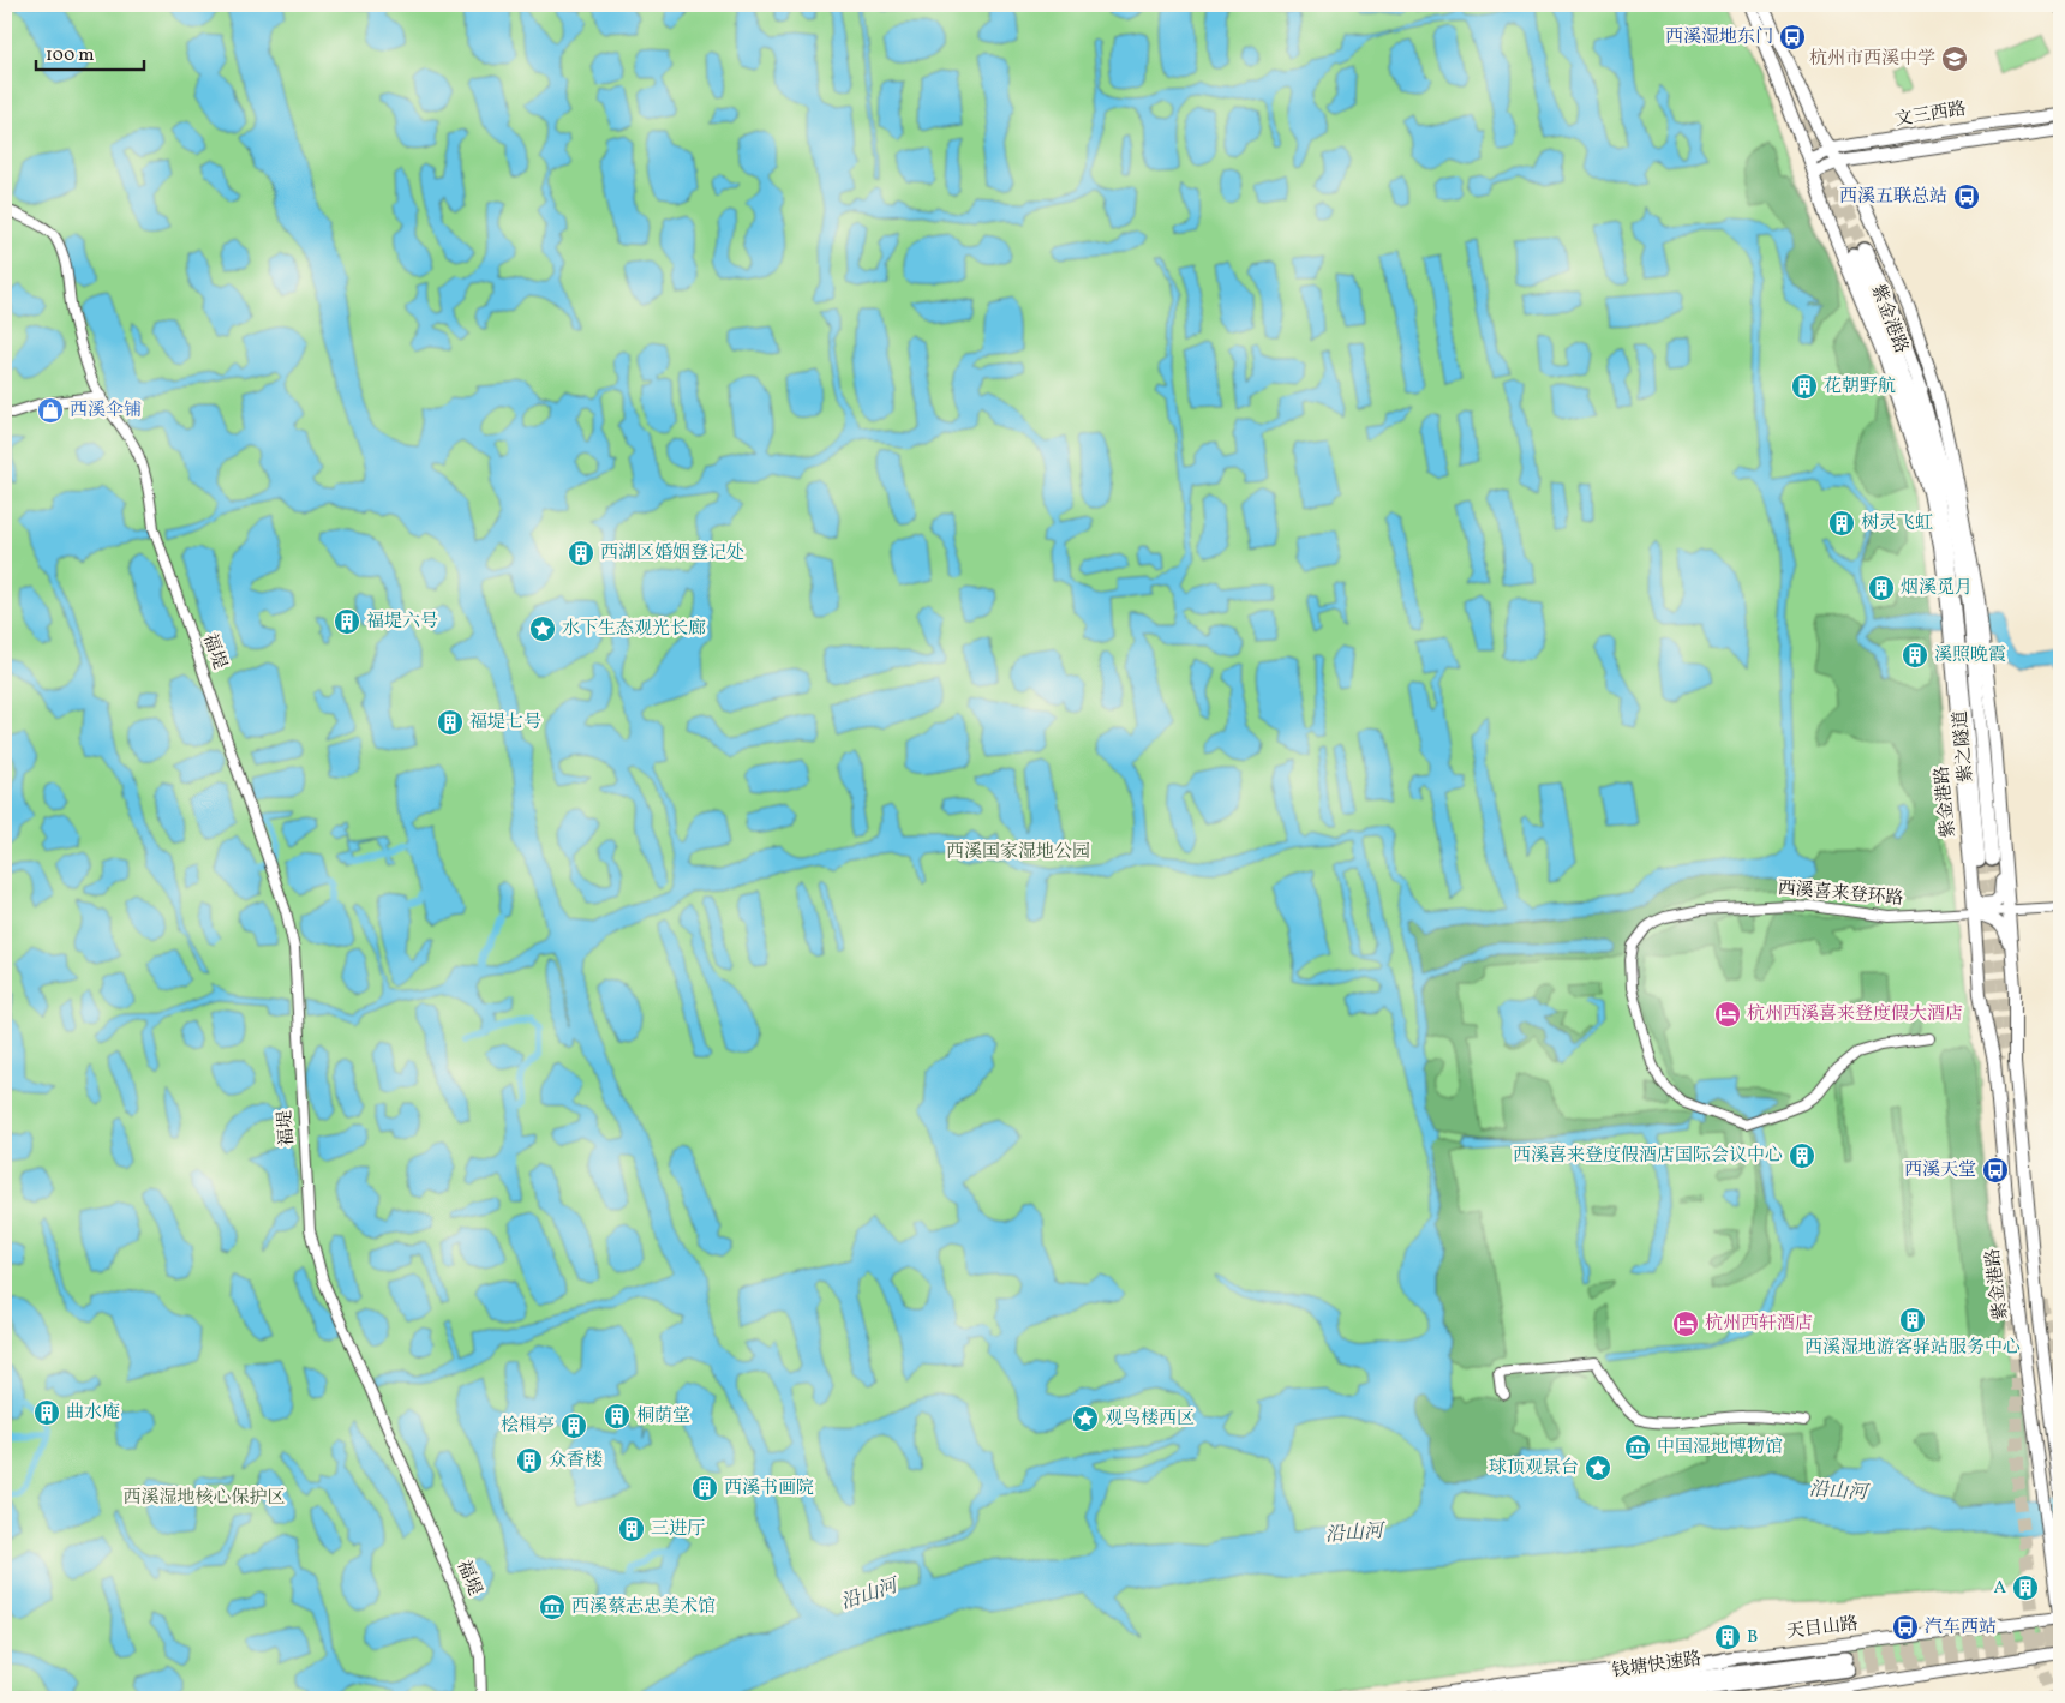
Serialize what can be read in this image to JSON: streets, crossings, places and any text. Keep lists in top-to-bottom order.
{
  "streets": {
    "highway": ["紫金港路", "紫之隧道", "钱塘快速路"],
    "main road": ["文三西路", "天目山路"],
    "street": ["福堤", "西溪喜来登环路"]
  },
  "crossings": [
    ["文三西路", "紫金港路"],
    ["紫金港路", "紫之隧道"],
    ["紫金港路", "西溪喜来登环路"],
    ["紫金港路", "天目山路"]
  ],
  "water": ["沿山河"],
  "parks": ["西溪国家湿地公园", "西溪湿地核心保护区"],
  "places": {
    "bus stop": [
      "西溪湿地东门",
      "西溪五联总站",
      "西溪天堂",
      "汽车西站"
    ],
    "school or university": ["杭州市西溪中学"],
    "building": [
      "花朝野航",
      "树灵飞虹",
      "西湖区婚姻登记处",
      "烟溪觅月",
      "福堤六号",
      "溪照晚霞",
      "福堤七号",
      "西溪喜来登度假酒店国际会议中心",
      "西溪湿地游客驿站服务中心",
      "曲水庵",
      "桐荫堂",
      "桧楫亭",
      "众香楼",
      "西溪书画院",
      "三进厅",
      "A",
      "B"
    ],
    "shop": ["西溪伞铺"],
    "place": ["水下生态观光长廊", "观鸟楼西区", "球顶观景台"],
    "hotel": ["杭州西溪喜来登度假大酒店", "杭州西轩酒店"],
    "museum": ["中国湿地博物馆", "西溪蔡志忠美术馆"]
  },
  "scale_bar": "100 m"
}
